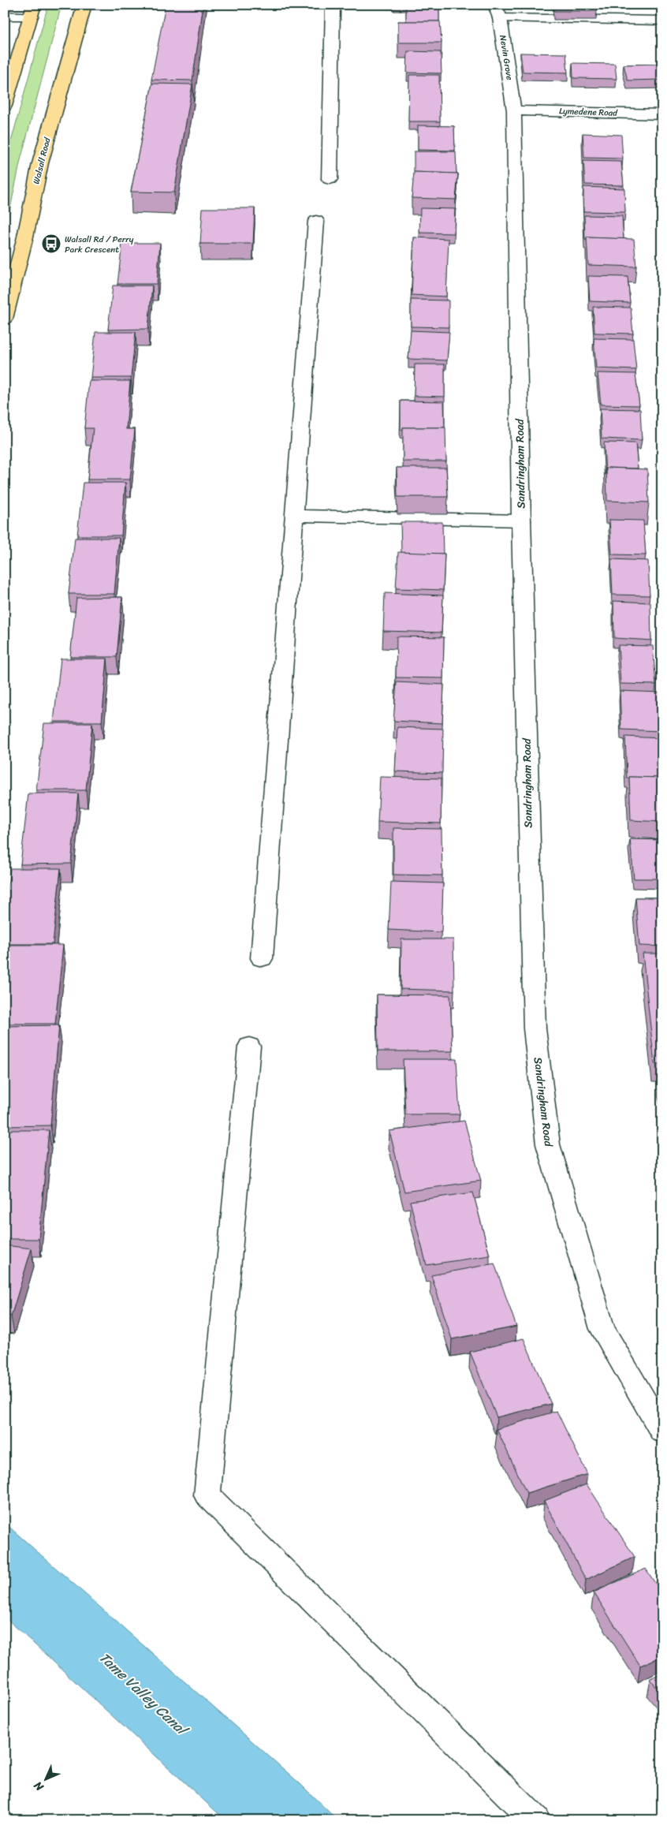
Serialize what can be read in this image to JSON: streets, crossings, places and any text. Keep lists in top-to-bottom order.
{
  "streets": {
    "highway": ["Walsall Road"],
    "street": ["Nevin Grove", "Lymedene Road", "Sandringham Road"]
  },
  "crossings": [
    ["Nevin Grove", "Lymedene Road"],
    ["Nevin Grove", "Sandringham Road"],
    ["Lymedene Road", "Sandringham Road"]
  ],
  "water": ["Tame Valley Canal"],
  "places": {
    "bus stop": ["Walsall Rd / Perry Park Crescent"]
  },
  "north": "bottom left"
}
